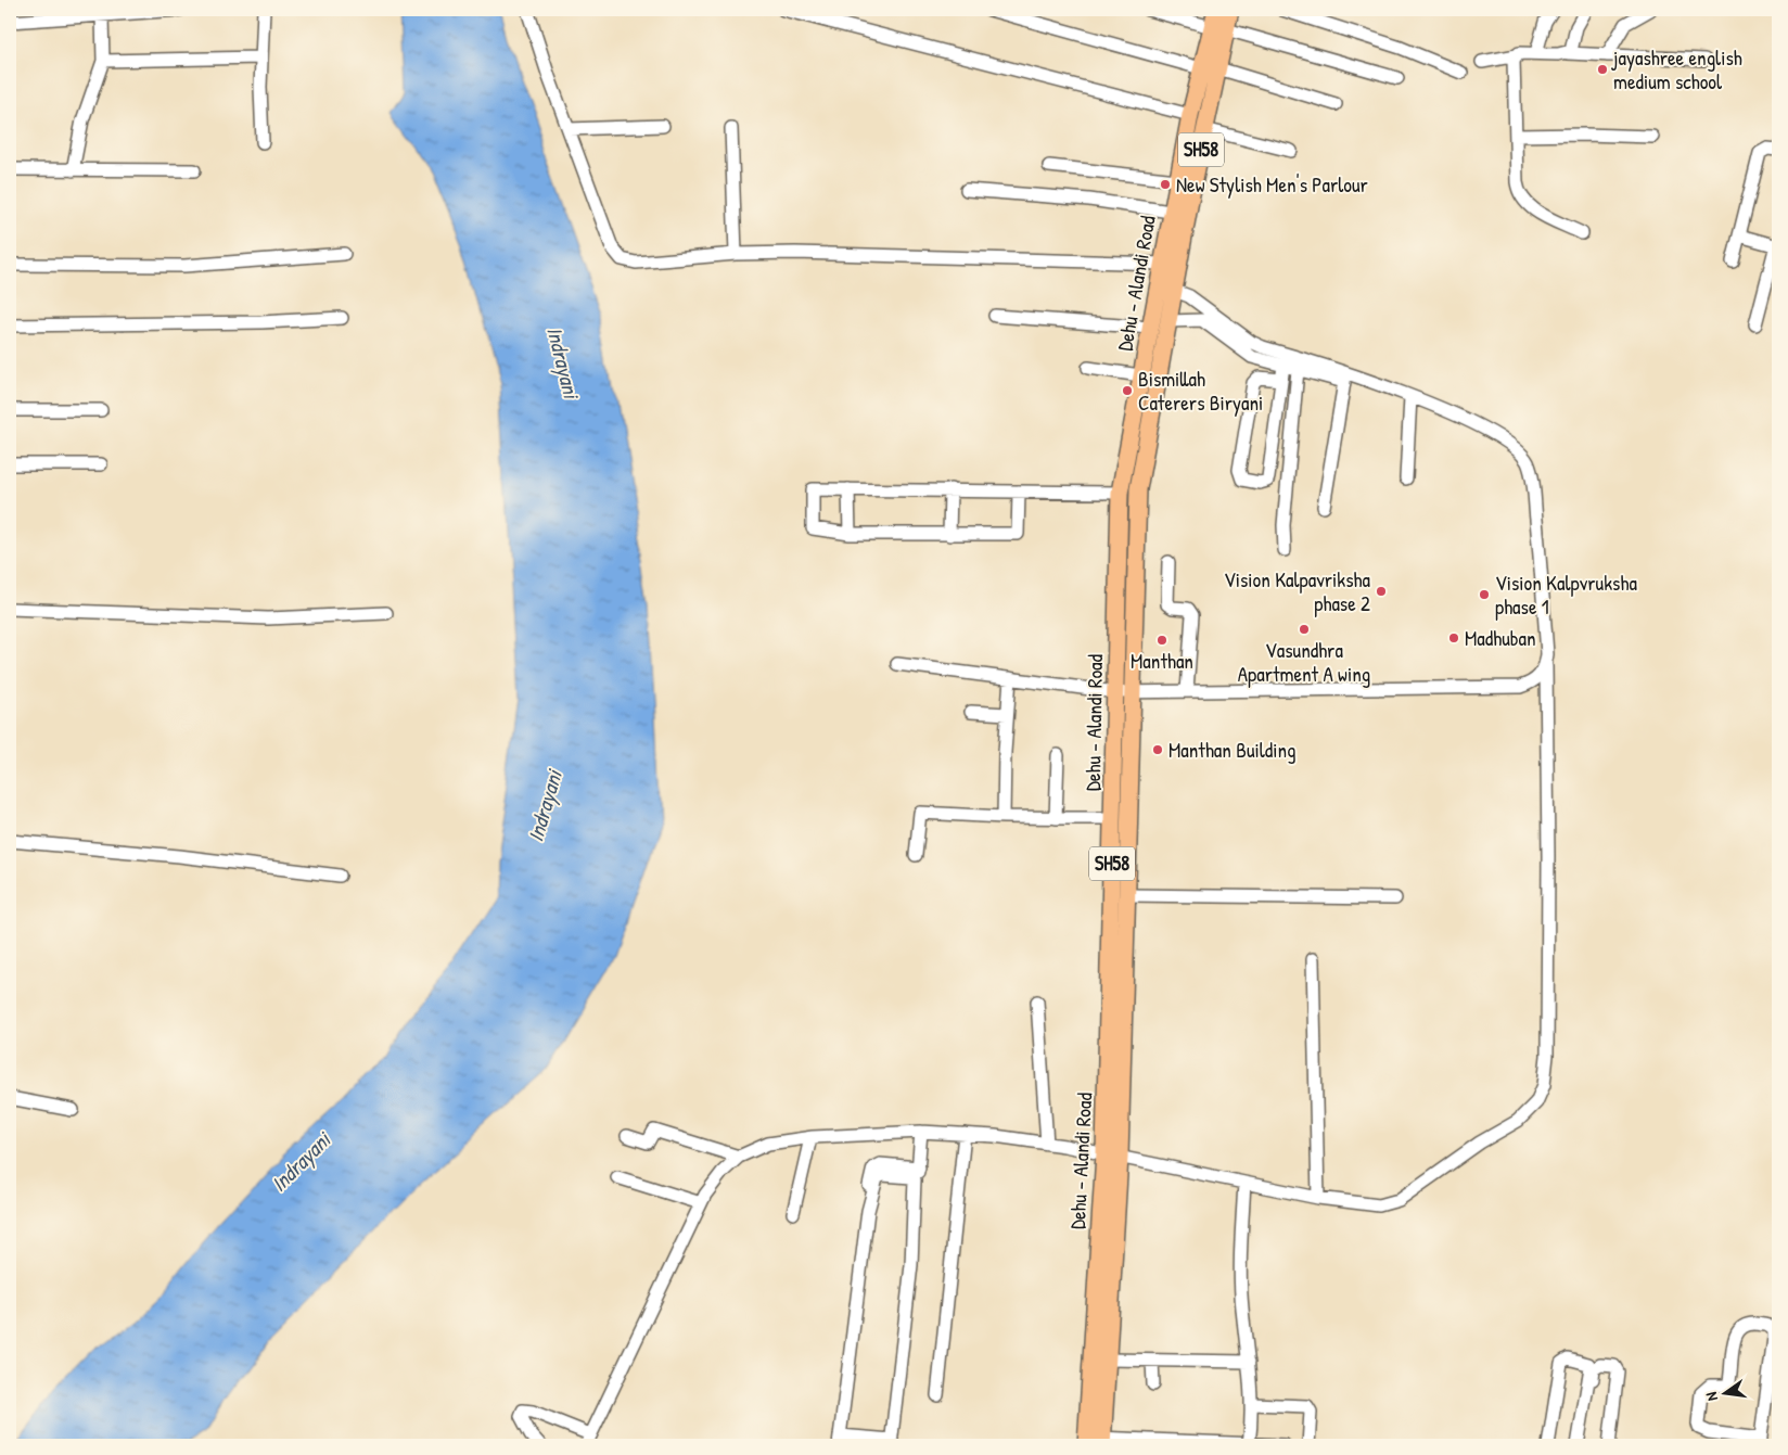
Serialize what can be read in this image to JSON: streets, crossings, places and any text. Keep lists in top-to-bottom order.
{
  "streets": {
    "main road": ["SH58", "Dehu - Alandi Road"]
  },
  "water": ["Indrayani"],
  "places": [
    "jayashree english medium school",
    "New Stylish Men's Parlour",
    "Bismillah Caterers Biryani",
    "Vision Kalpavriksha phase 2",
    "Vision Kalpvruksha phase 1",
    "Vasundhra Apartment A wing",
    "Madhuban",
    "Manthan",
    "Manthan Building"
  ],
  "north": "left"
}
